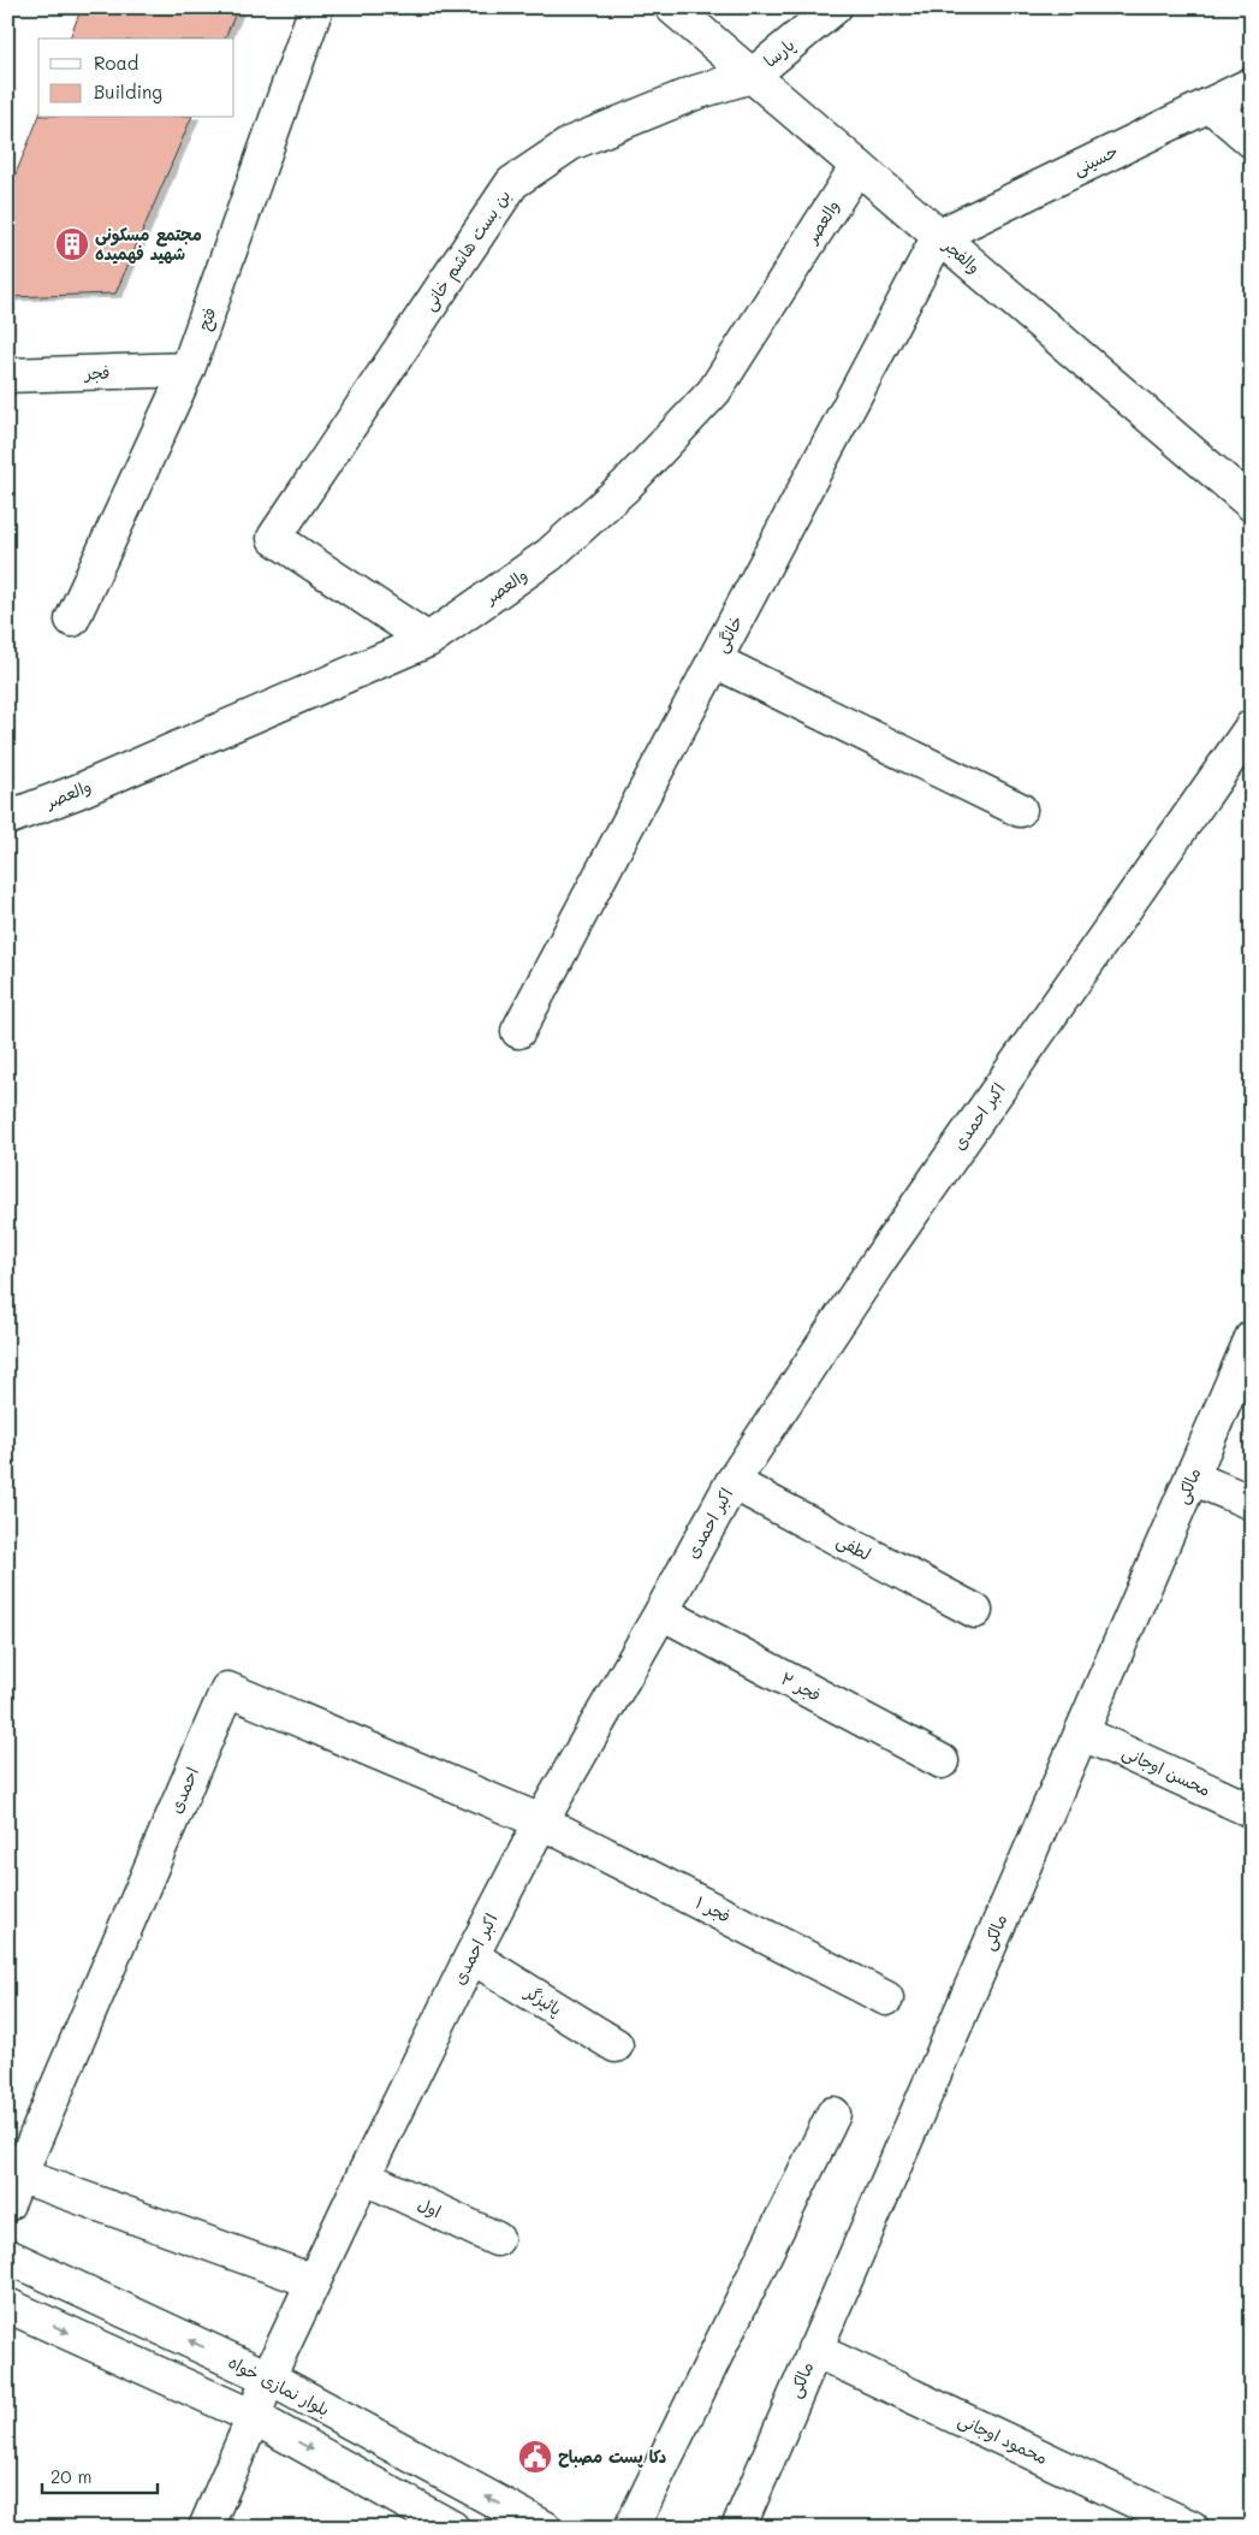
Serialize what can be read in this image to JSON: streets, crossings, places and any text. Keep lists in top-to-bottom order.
{
  "streets": {
    "street": [
      "پارسا",
      "حسینی",
      "والعصر",
      "بن بست هاشم خانی",
      "والفجر",
      "فتح",
      "فجر",
      "خانگی",
      "اکبر احمدی",
      "مالکی",
      "لطفی",
      "فجر ۲",
      "محسن اوجانی",
      "احمدی",
      "فجر ۱",
      "پائیزگر",
      "اول",
      "بلوار نمازی خواه",
      "محمود اوجانی"
    ]
  },
  "crossings": [
    ["پارسا", "بن بست هاشم خانی"],
    ["پارسا", "والفجر"],
    ["حسینی", "والفجر"],
    ["حسینی", "خانگی"],
    ["والعصر", "بن بست هاشم خانی"],
    ["والعصر", "والفجر"],
    ["بن بست هاشم خانی", "والفجر"],
    ["والفجر", "خانگی"],
    ["فتح", "فجر"],
    ["اکبر احمدی", "لطفی"],
    ["اکبر احمدی", "فجر ۲"],
    ["اکبر احمدی", "احمدی"],
    ["اکبر احمدی", "فجر ۱"],
    ["اکبر احمدی", "پائیزگر"],
    ["اکبر احمدی", "اول"],
    ["اکبر احمدی", "بلوار نمازی خواه"],
    ["مالکی", "محسن اوجانی"],
    ["مالکی", "محمود اوجانی"],
    ["احمدی", "فجر ۱"]
  ],
  "places": {
    "building": ["مجتمع مسکونی شهید فهمیده"],
    "public building": ["دکا پست مصباح"]
  },
  "legend": ["Road", "Building"],
  "scale_bar": "20 m"
}
